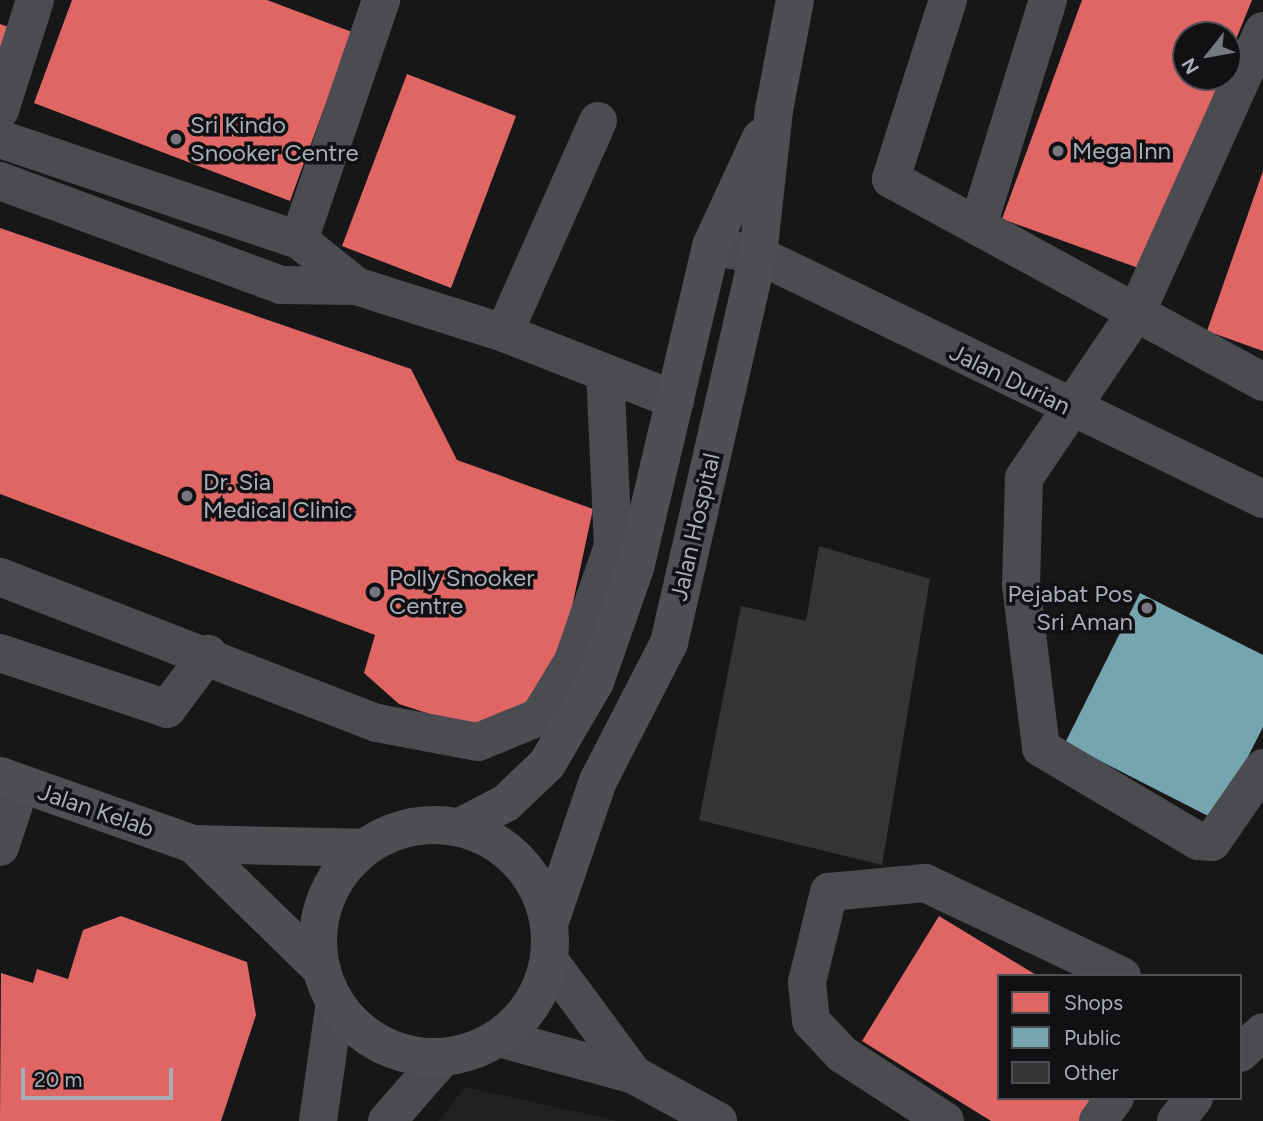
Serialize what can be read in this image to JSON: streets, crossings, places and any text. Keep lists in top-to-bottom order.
{
  "streets": {
    "main road": ["Jalan Hospital", "Jalan Kelab"],
    "street": ["Jalan Durian"]
  },
  "crossings": [
    ["Jalan Durian", "Jalan Hospital"],
    ["Jalan Hospital", "Jalan Kelab"]
  ],
  "places": [
    "Sri Kindo Snooker Centre",
    "Mega Inn",
    "Dr. Sia Medical Clinic",
    "Polly Snooker Centre",
    "Pejabat Pos Sri Aman"
  ],
  "legend": ["Shops", "Public", "Other"],
  "scale_bar": "20 m",
  "north": "bottom left"
}
